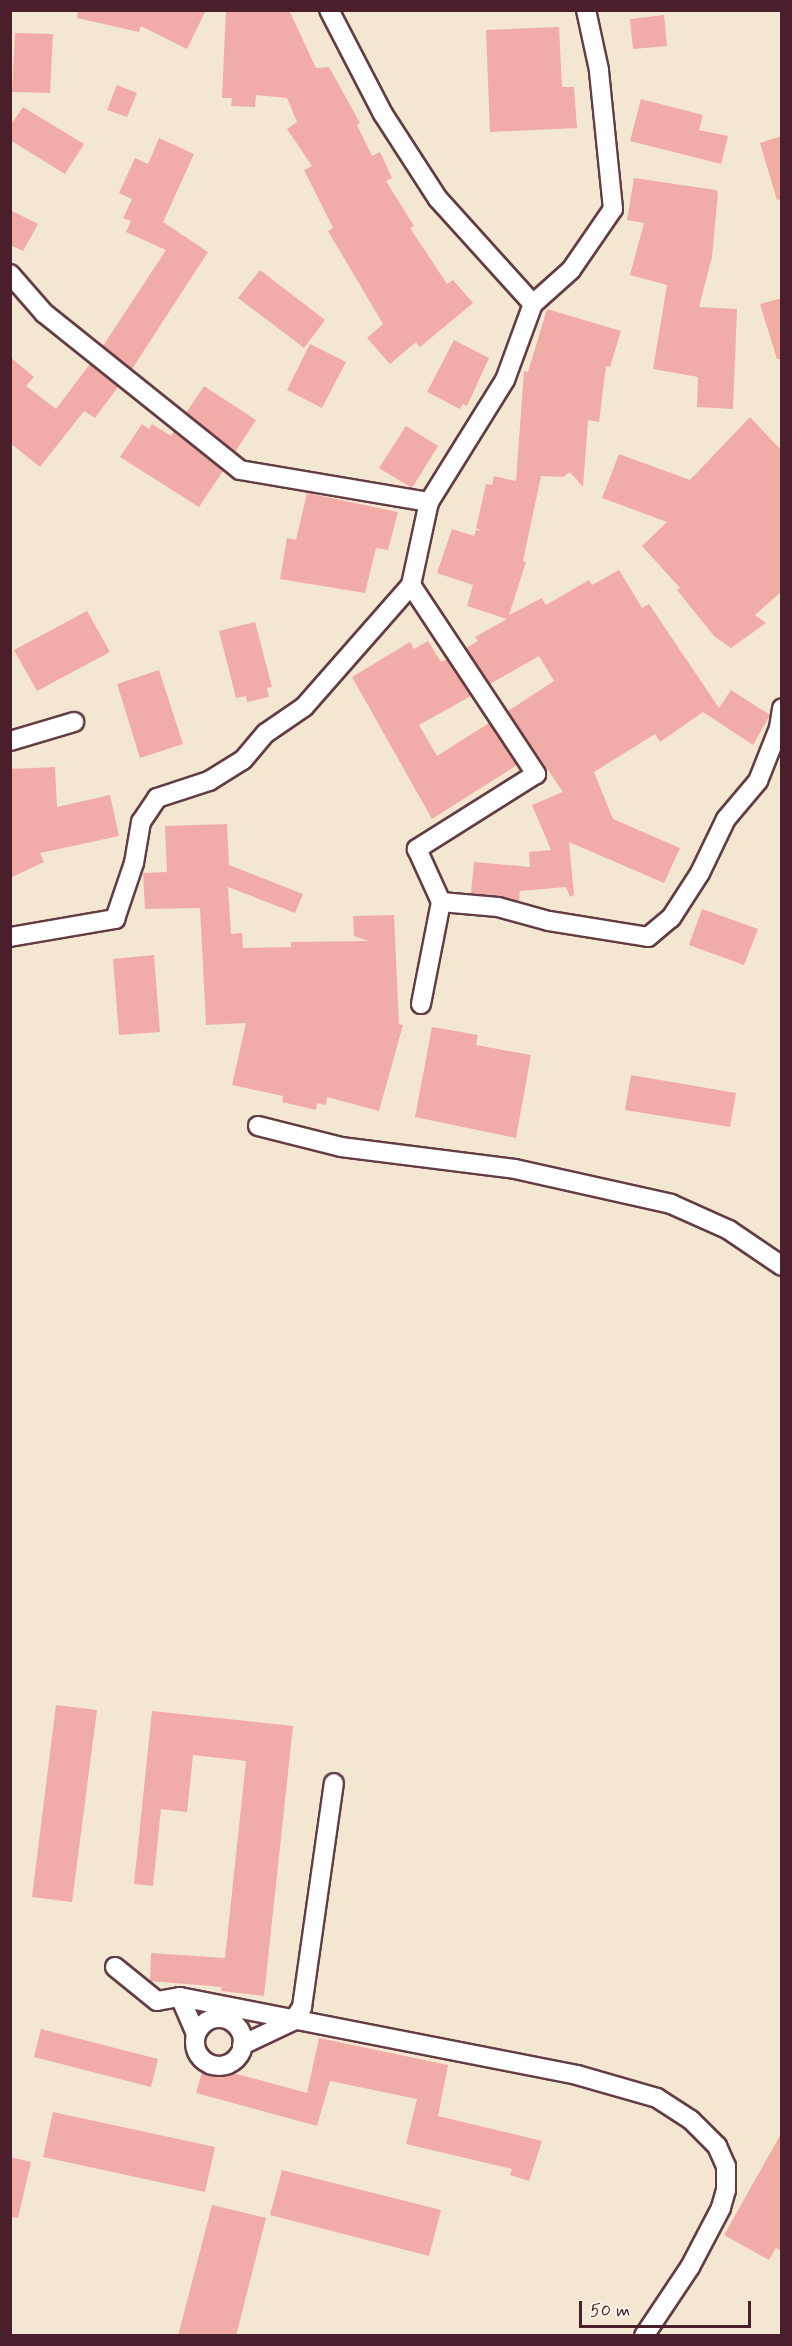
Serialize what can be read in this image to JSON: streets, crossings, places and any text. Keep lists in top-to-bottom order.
{
  "scale_bar": "50 m"
}
